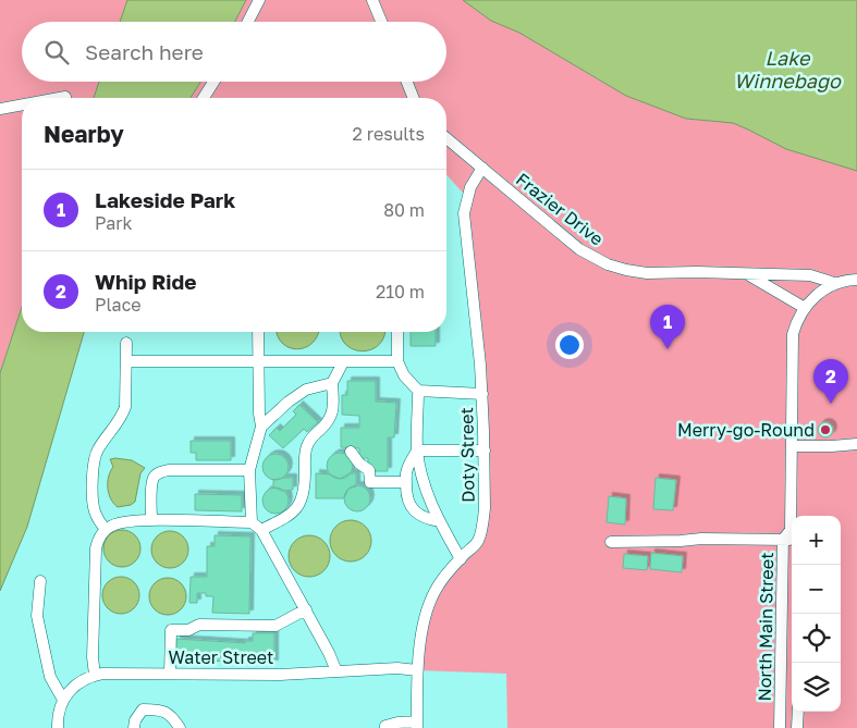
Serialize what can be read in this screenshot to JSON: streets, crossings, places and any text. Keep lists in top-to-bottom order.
{
  "streets": {
    "street": [
      "Frazier Drive",
      "Doty Street",
      "North Main Street",
      "Water Street"
    ]
  },
  "crossings": [
    ["Frazier Drive", "Doty Street"],
    ["Frazier Drive", "North Main Street"],
    ["Doty Street", "Water Street"]
  ],
  "water": ["Lake Winnebago"],
  "places": ["Merry-go-Round"],
  "page": {
    "search": "Search here",
    "heading": ["Nearby", "2 results"],
    "list": [
      {
        "mark": "1",
        "name": "Lakeside Park",
        "note": "Park",
        "value": "80 m"
      },
      {
        "mark": "2",
        "name": "Whip Ride",
        "note": "Place",
        "value": "210 m"
      }
    ],
    "pins": ["1", "2"],
    "map_buttons": ["+", "−"]
  }
}
